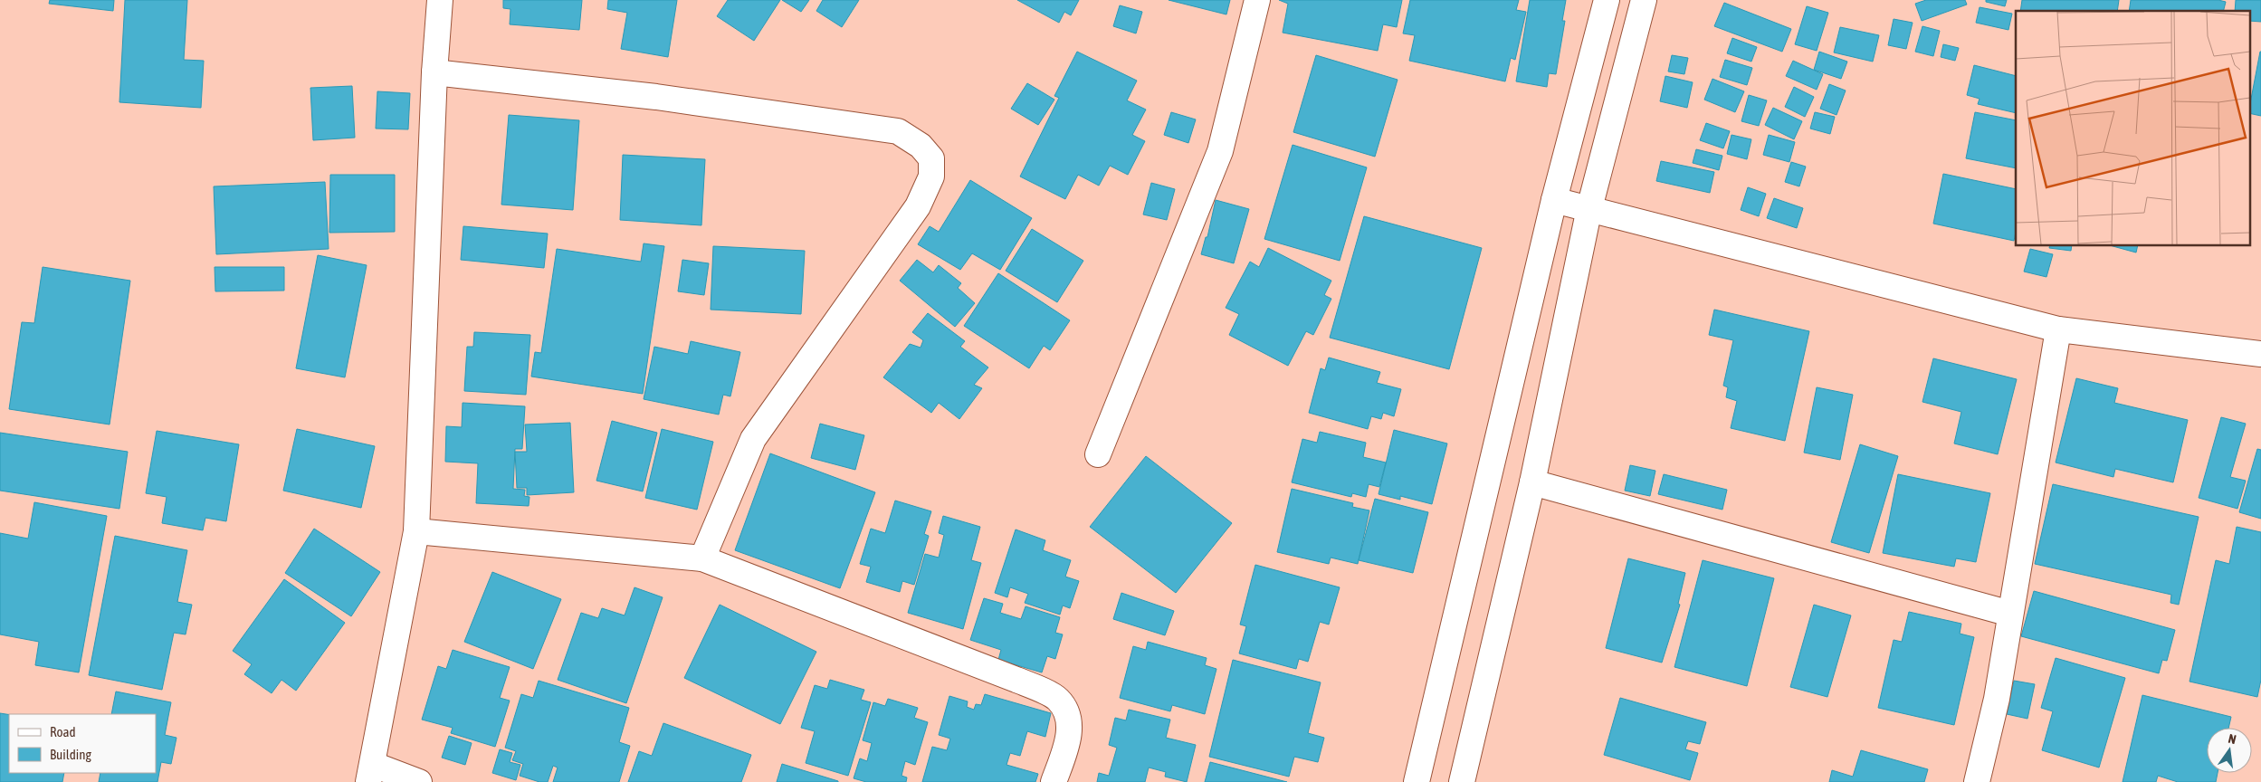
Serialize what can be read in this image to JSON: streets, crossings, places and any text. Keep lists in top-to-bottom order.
{
  "legend": ["Road", "Building"],
  "north": "top"
}
